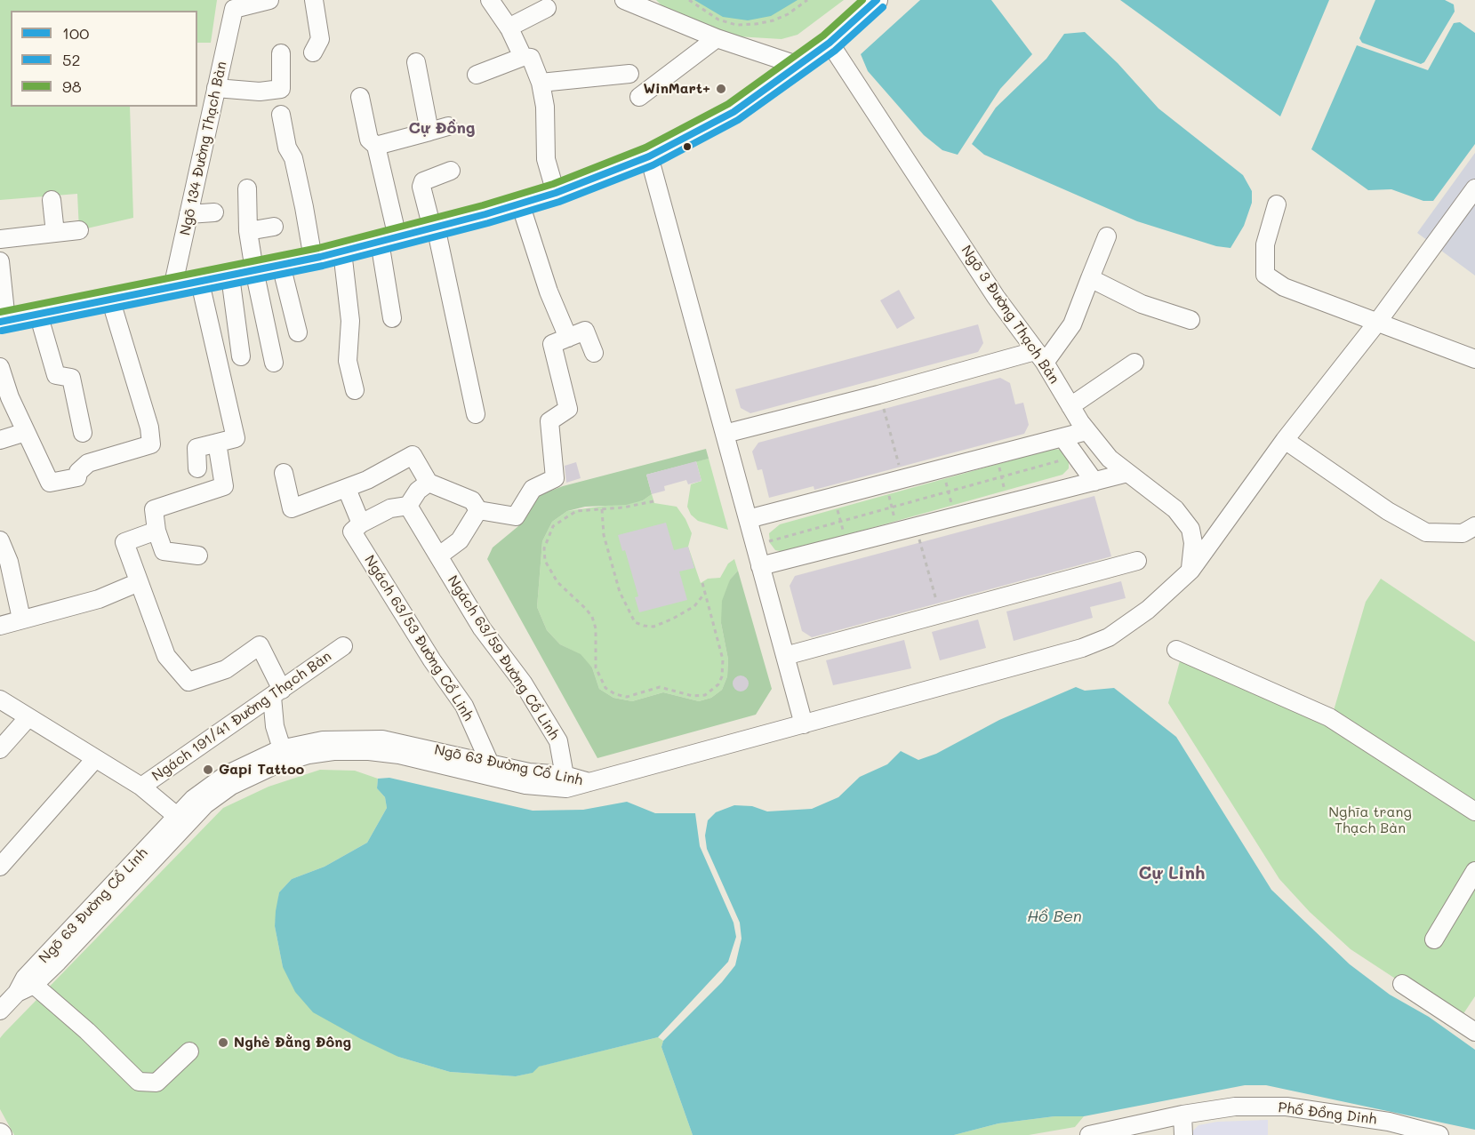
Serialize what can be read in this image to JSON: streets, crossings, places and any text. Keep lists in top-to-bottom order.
{
  "streets": {
    "street": [
      "Ngõ 134 Đường Thạch Bàn",
      "Ngõ 3 Đường Thạch Bàn",
      "Ngách 63/53 Đường Cổ Linh",
      "Ngách 63/59 Đường Cổ Linh",
      "Ngách 191/41 Đường Thạch Bàn",
      "Ngõ 63 Đường Cổ Linh",
      "Phố Đồng Dinh"
    ]
  },
  "crossings": [
    ["Ngõ 3 Đường Thạch Bàn", "Ngõ 63 Đường Cổ Linh"],
    ["Ngách 63/53 Đường Cổ Linh", "Ngõ 63 Đường Cổ Linh"],
    ["Ngách 63/59 Đường Cổ Linh", "Ngõ 63 Đường Cổ Linh"]
  ],
  "districts": ["Cự Đồng", "Cự Linh"],
  "water": ["Hồ Ben"],
  "parks": ["Nghĩa trang Thạch Bàn"],
  "places": ["WinMart+", "Gapi Tattoo", "Nghè Đằng Đông"],
  "lines": ["transit line 100", "transit line 98", "transit line 52"],
  "legend": ["100", "52", "98"]
}
